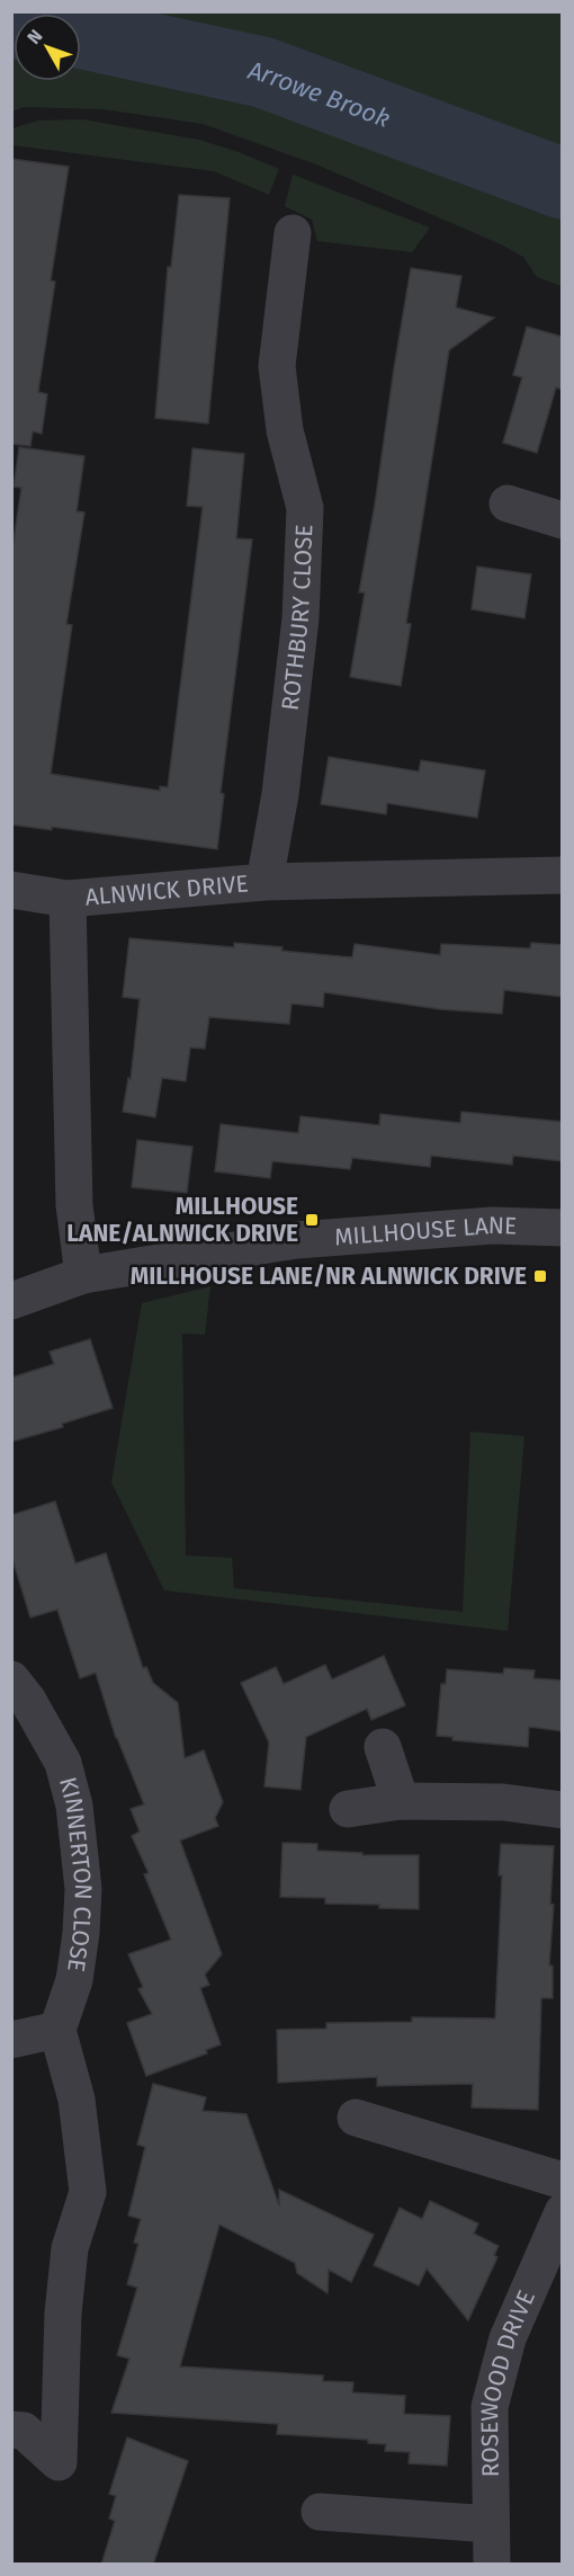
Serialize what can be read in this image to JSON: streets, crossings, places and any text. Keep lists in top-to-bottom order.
{
  "streets": {
    "street": [
      "ROTHBURY CLOSE",
      "ALNWICK DRIVE",
      "MILLHOUSE LANE",
      "KINNERTON CLOSE",
      "ROSEWOOD DRIVE"
    ]
  },
  "crossings": [
    ["ROTHBURY CLOSE", "ALNWICK DRIVE"],
    ["ALNWICK DRIVE", "MILLHOUSE LANE"]
  ],
  "water": ["Arrowe Brook"],
  "places": {
    "transit": ["MILLHOUSE LANE/ALNWICK DRIVE", "MILLHOUSE LANE/NR ALNWICK DRIVE"]
  },
  "north": "top left"
}
